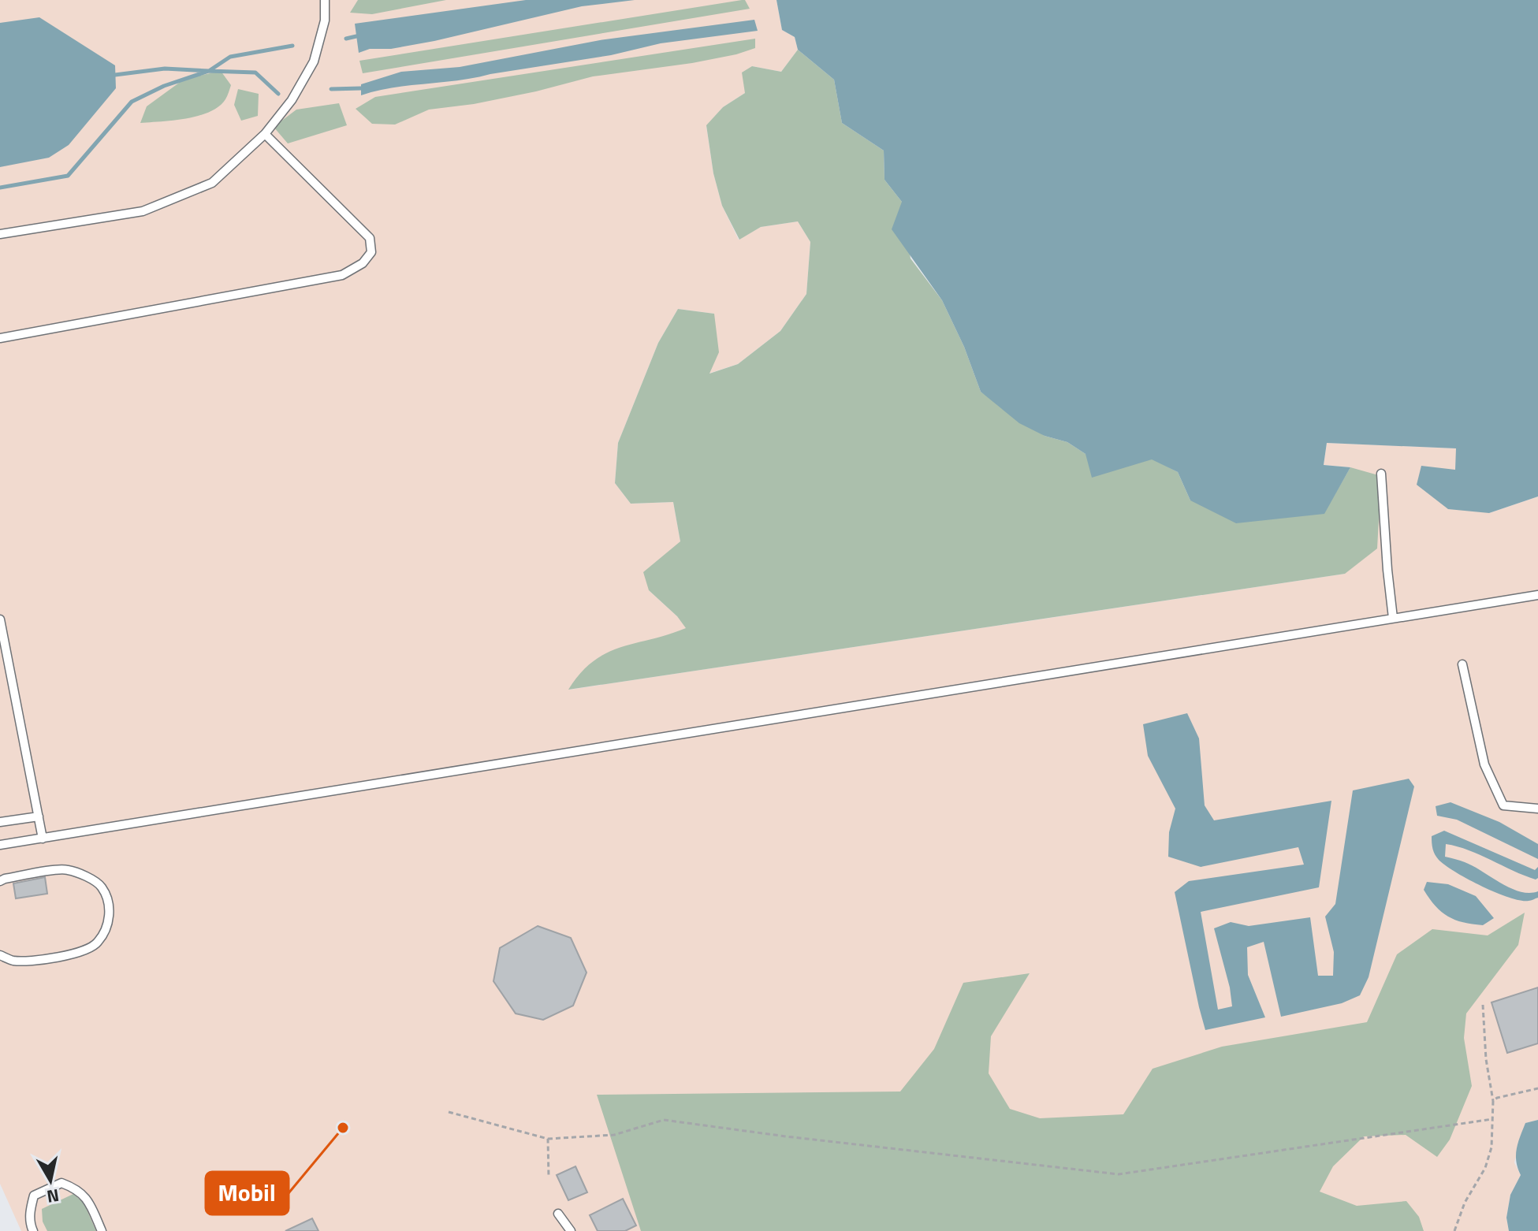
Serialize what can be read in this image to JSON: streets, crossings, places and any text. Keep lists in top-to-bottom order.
{
  "places": ["Mobil"],
  "north": "bottom"
}
